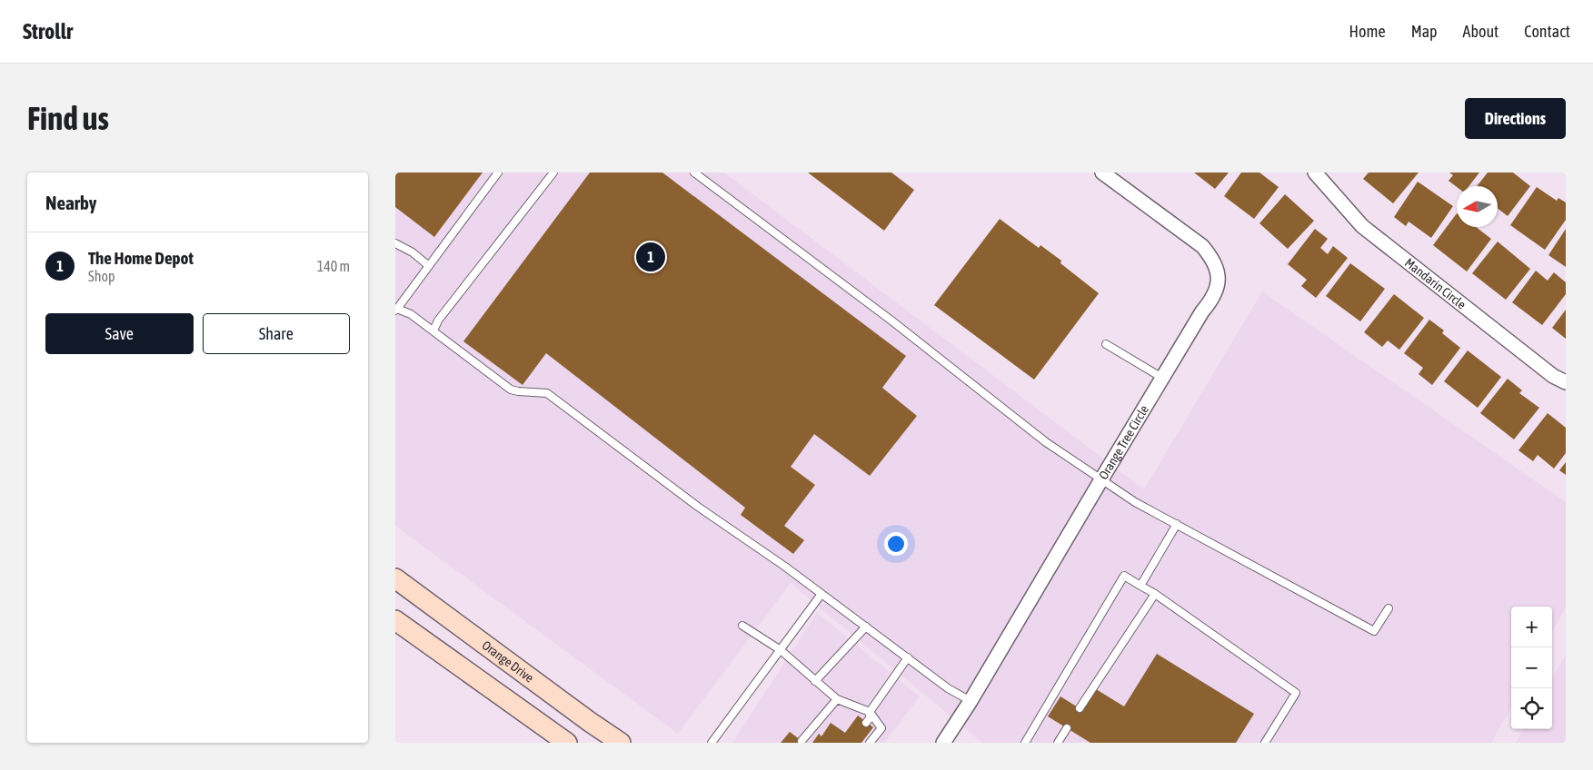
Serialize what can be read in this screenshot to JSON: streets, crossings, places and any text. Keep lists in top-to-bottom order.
{
  "streets": {
    "street": ["Mandarin Circle", "Orange Tree Circle", "Orange Drive"]
  },
  "north": "left",
  "page": {
    "header": "Strollr",
    "nav": [
      "Home",
      "Map",
      "About",
      "Contact"
    ],
    "buttons": [
      "Directions",
      ["Save", "Share"]
    ],
    "title": "Find us",
    "heading": "Nearby",
    "list": [
      {
        "mark": "1",
        "name": "The Home Depot",
        "note": "Shop",
        "value": "140 m"
      }
    ],
    "pins": "1",
    "map_buttons": ["+", "−"]
  }
}
